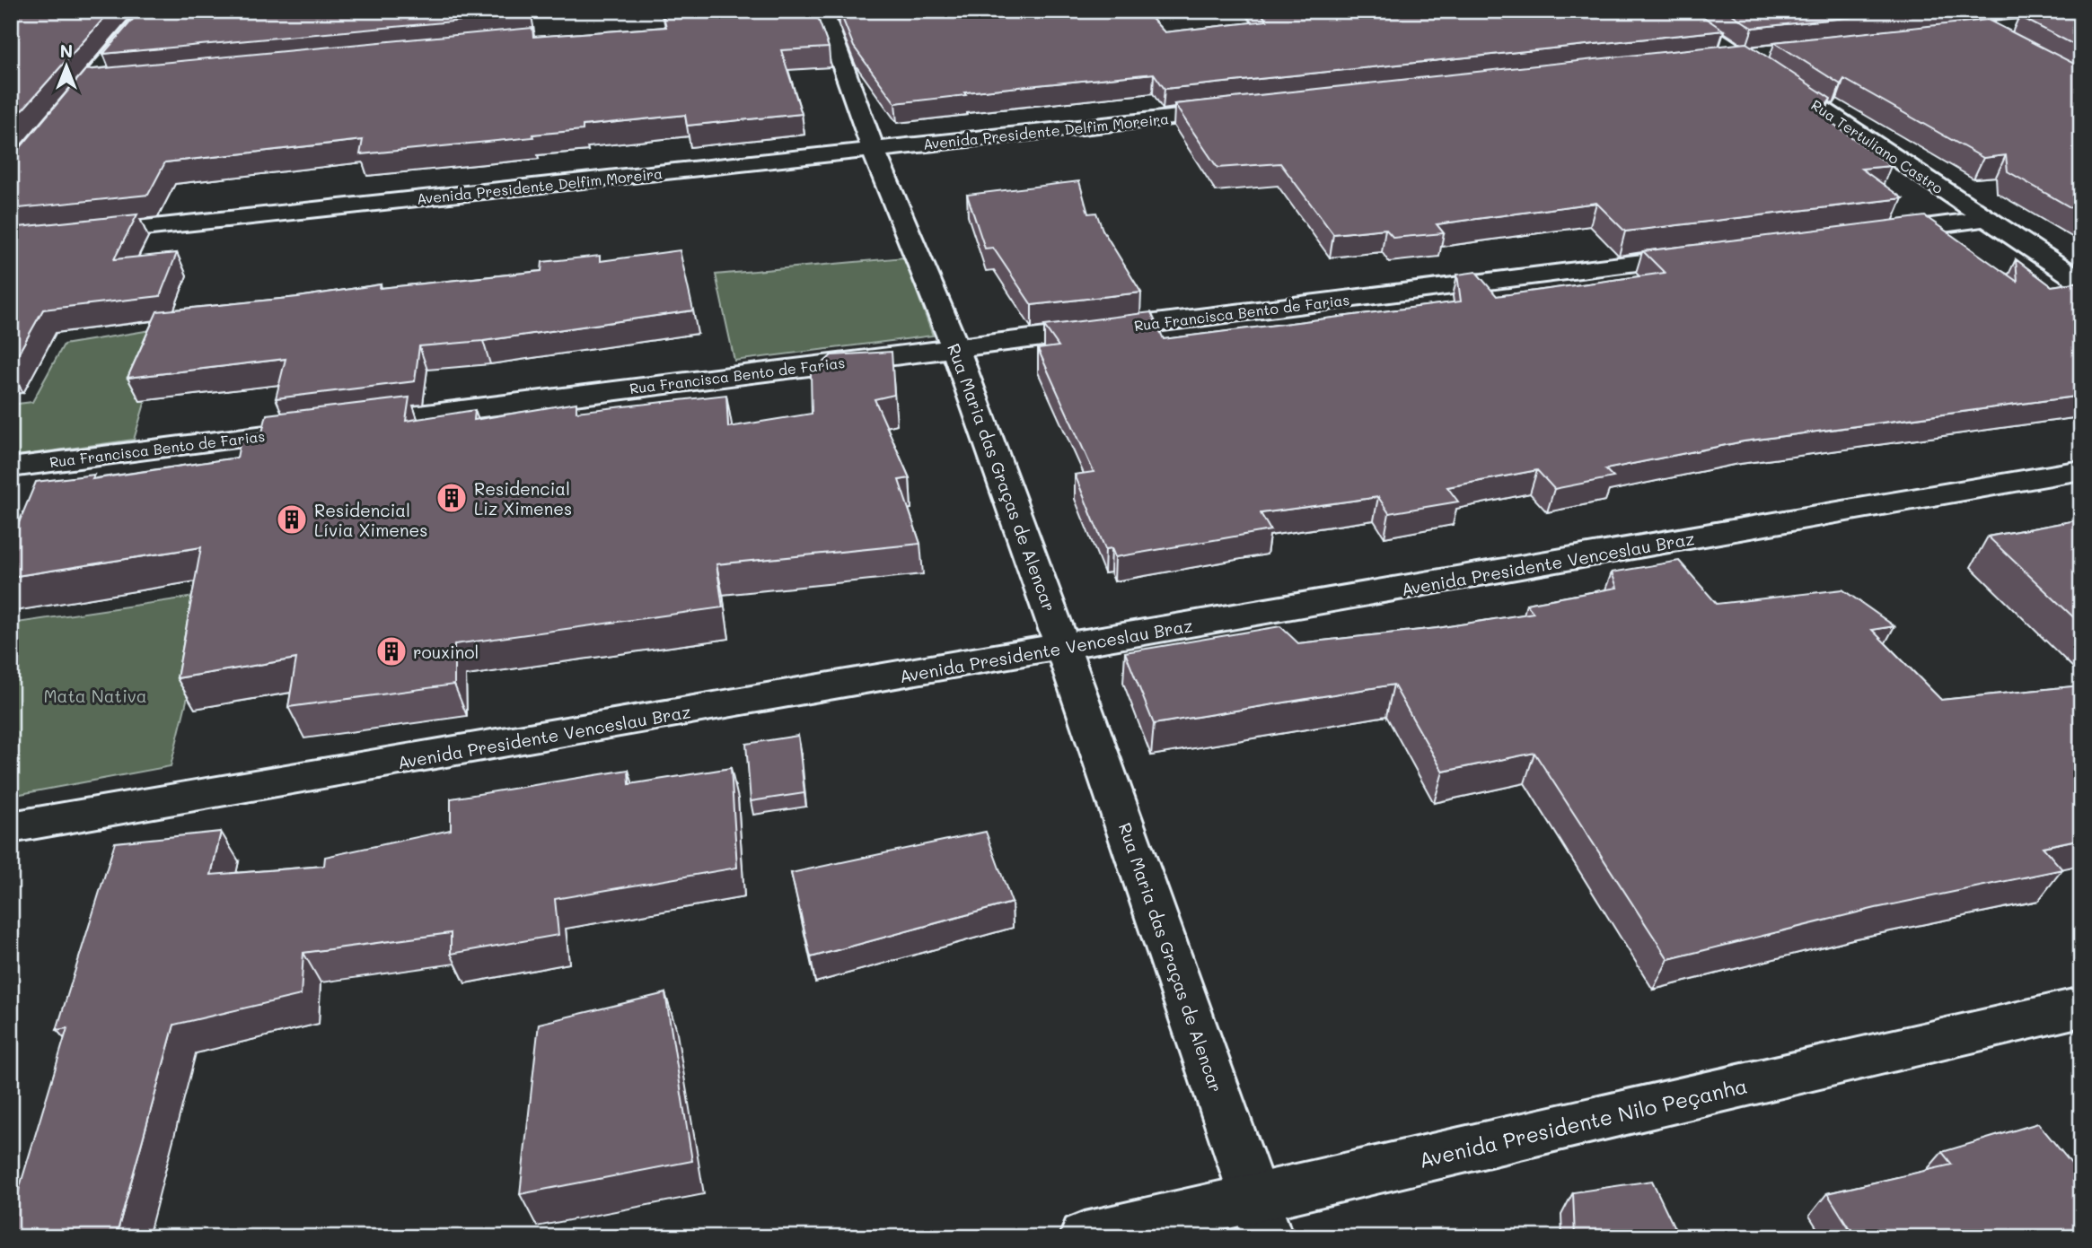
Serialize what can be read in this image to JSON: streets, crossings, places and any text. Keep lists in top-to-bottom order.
{
  "streets": {
    "street": [
      "Avenida Presidente Delfim Moreira",
      "Rua Tertuliano Castro",
      "Rua Francisca Bento de Farias",
      "Rua Maria das Graças de Alencar",
      "Avenida Presidente Venceslau Braz",
      "Avenida Presidente Nilo Peçanha"
    ]
  },
  "crossings": [
    ["Avenida Presidente Delfim Moreira", "Rua Maria das Graças de Alencar"],
    ["Rua Francisca Bento de Farias", "Rua Maria das Graças de Alencar"],
    ["Rua Maria das Graças de Alencar", "Avenida Presidente Venceslau Braz"],
    ["Rua Maria das Graças de Alencar", "Avenida Presidente Nilo Peçanha"]
  ],
  "parks": ["Mata Nativa"],
  "places": {
    "building": ["Residencial Liz Ximenes", "Residencial Lívia Ximenes", "rouxinol"]
  },
  "north": "top"
}
